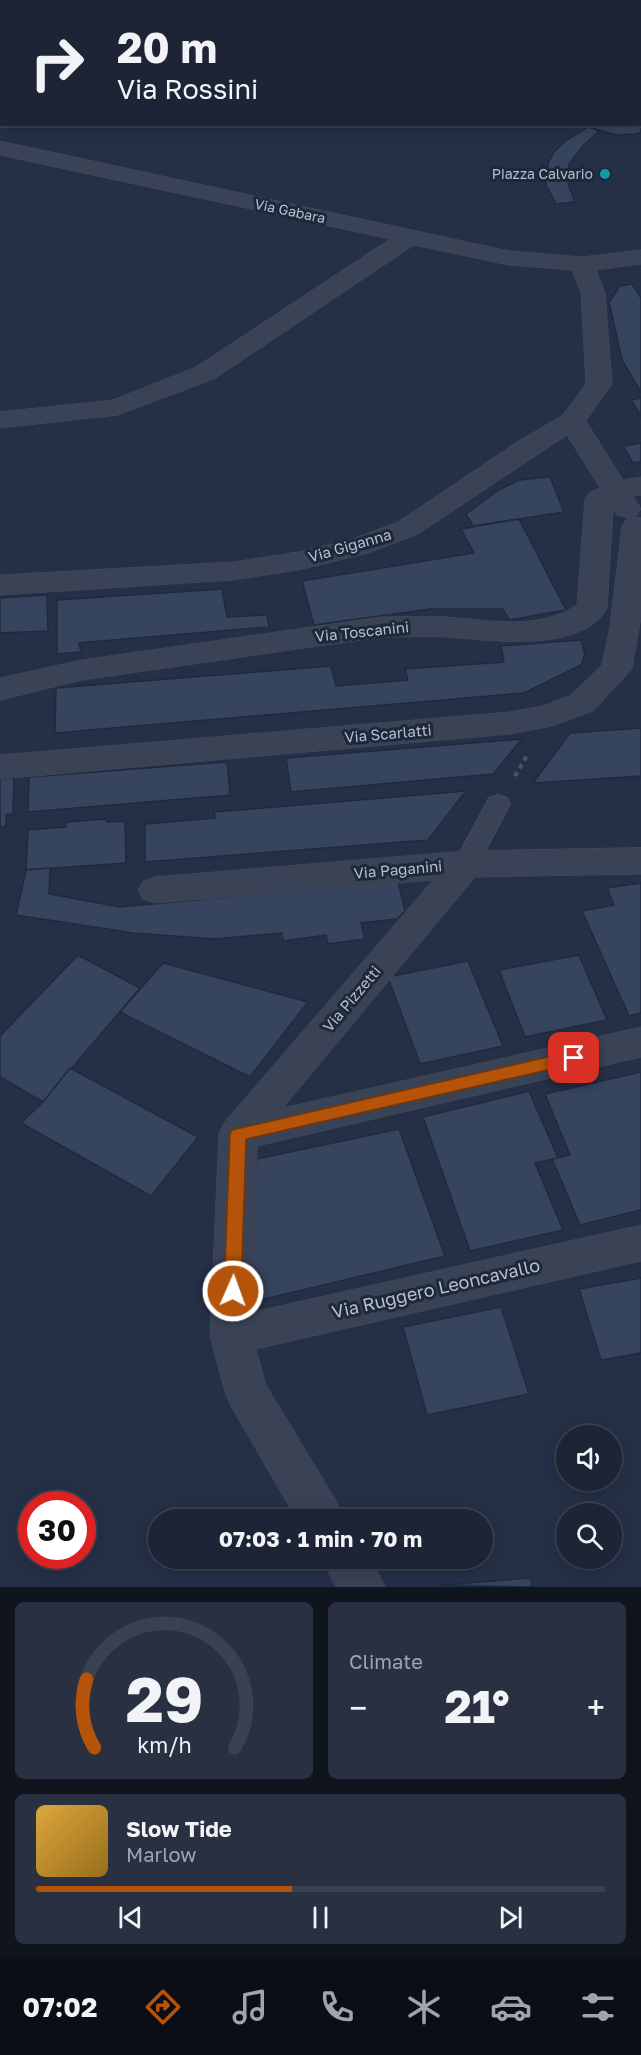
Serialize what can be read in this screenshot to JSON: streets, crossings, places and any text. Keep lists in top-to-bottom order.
{
  "streets": {
    "street": [
      "Via Gabara",
      "Via Giganna",
      "Via Toscanini",
      "Via Scarlatti",
      "Via Paganini",
      "Via Pizzetti",
      "Via Ruggero Leoncavallo"
    ]
  },
  "crossings": [
    ["Via Gabara", "Via Giganna"],
    ["Via Paganini", "Via Pizzetti"]
  ],
  "places": ["Piazza Calvario"],
  "page": {
    "turn": ["20 m", "Via Rossini"],
    "limit": "30",
    "trip": "07:03 · 1 min · 70 m",
    "tile": "Climate",
    "heat": ["−", "21°", "+"],
    "song": ["Slow Tide", "Marlow"],
    "tabs": "07:02",
    "gauge": ["29", "km/h"]
  }
}
